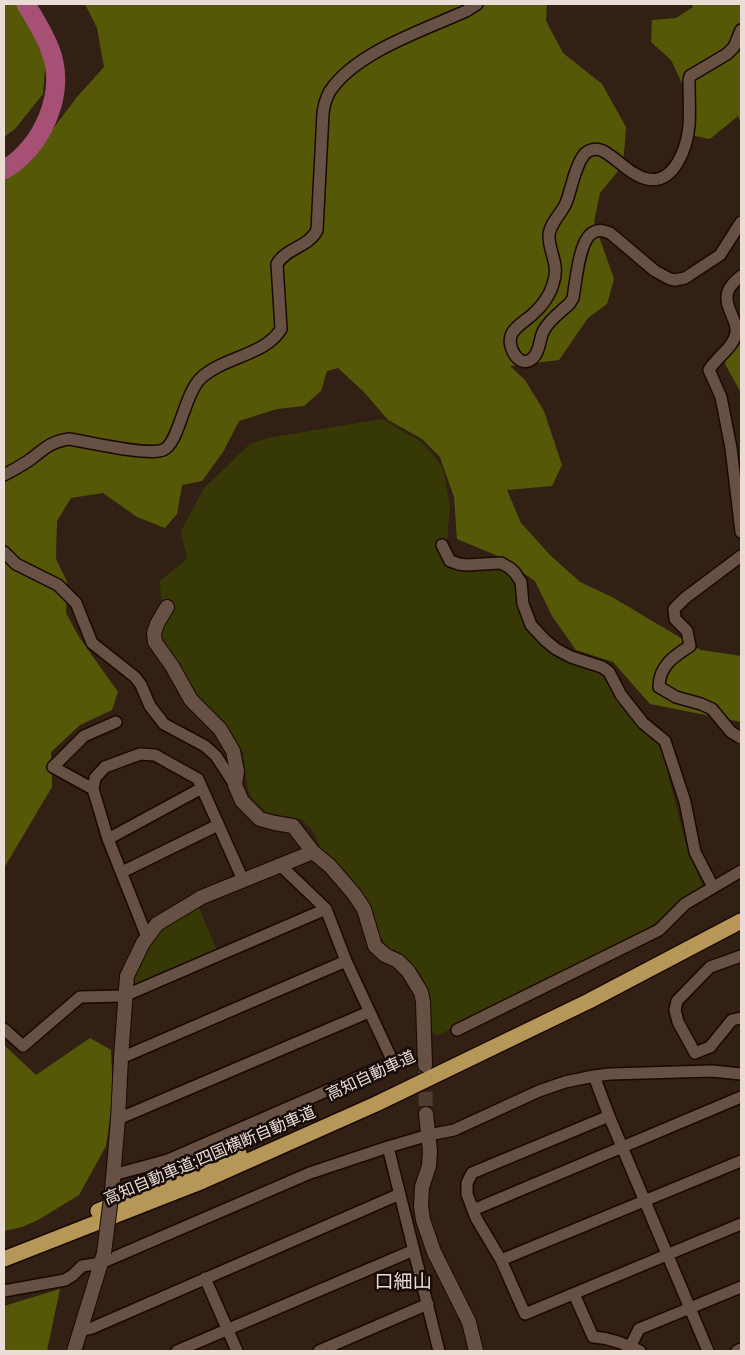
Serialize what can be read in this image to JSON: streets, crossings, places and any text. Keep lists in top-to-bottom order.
{
  "streets": {
    "highway": ["高知自動車道", "高知自動車道;四国横断自動車道"]
  },
  "districts": ["口細山"]
}
